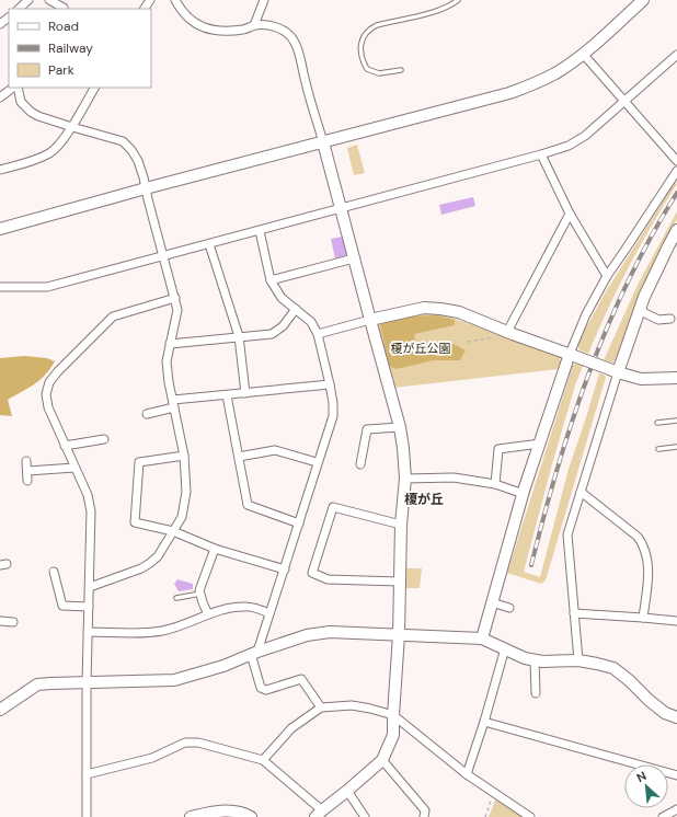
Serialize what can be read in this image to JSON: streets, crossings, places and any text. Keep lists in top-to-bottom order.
{
  "districts": ["榎が丘"],
  "parks": ["榎が丘公園"],
  "legend": ["Road", "Railway", "Park"],
  "north": "top left"
}
